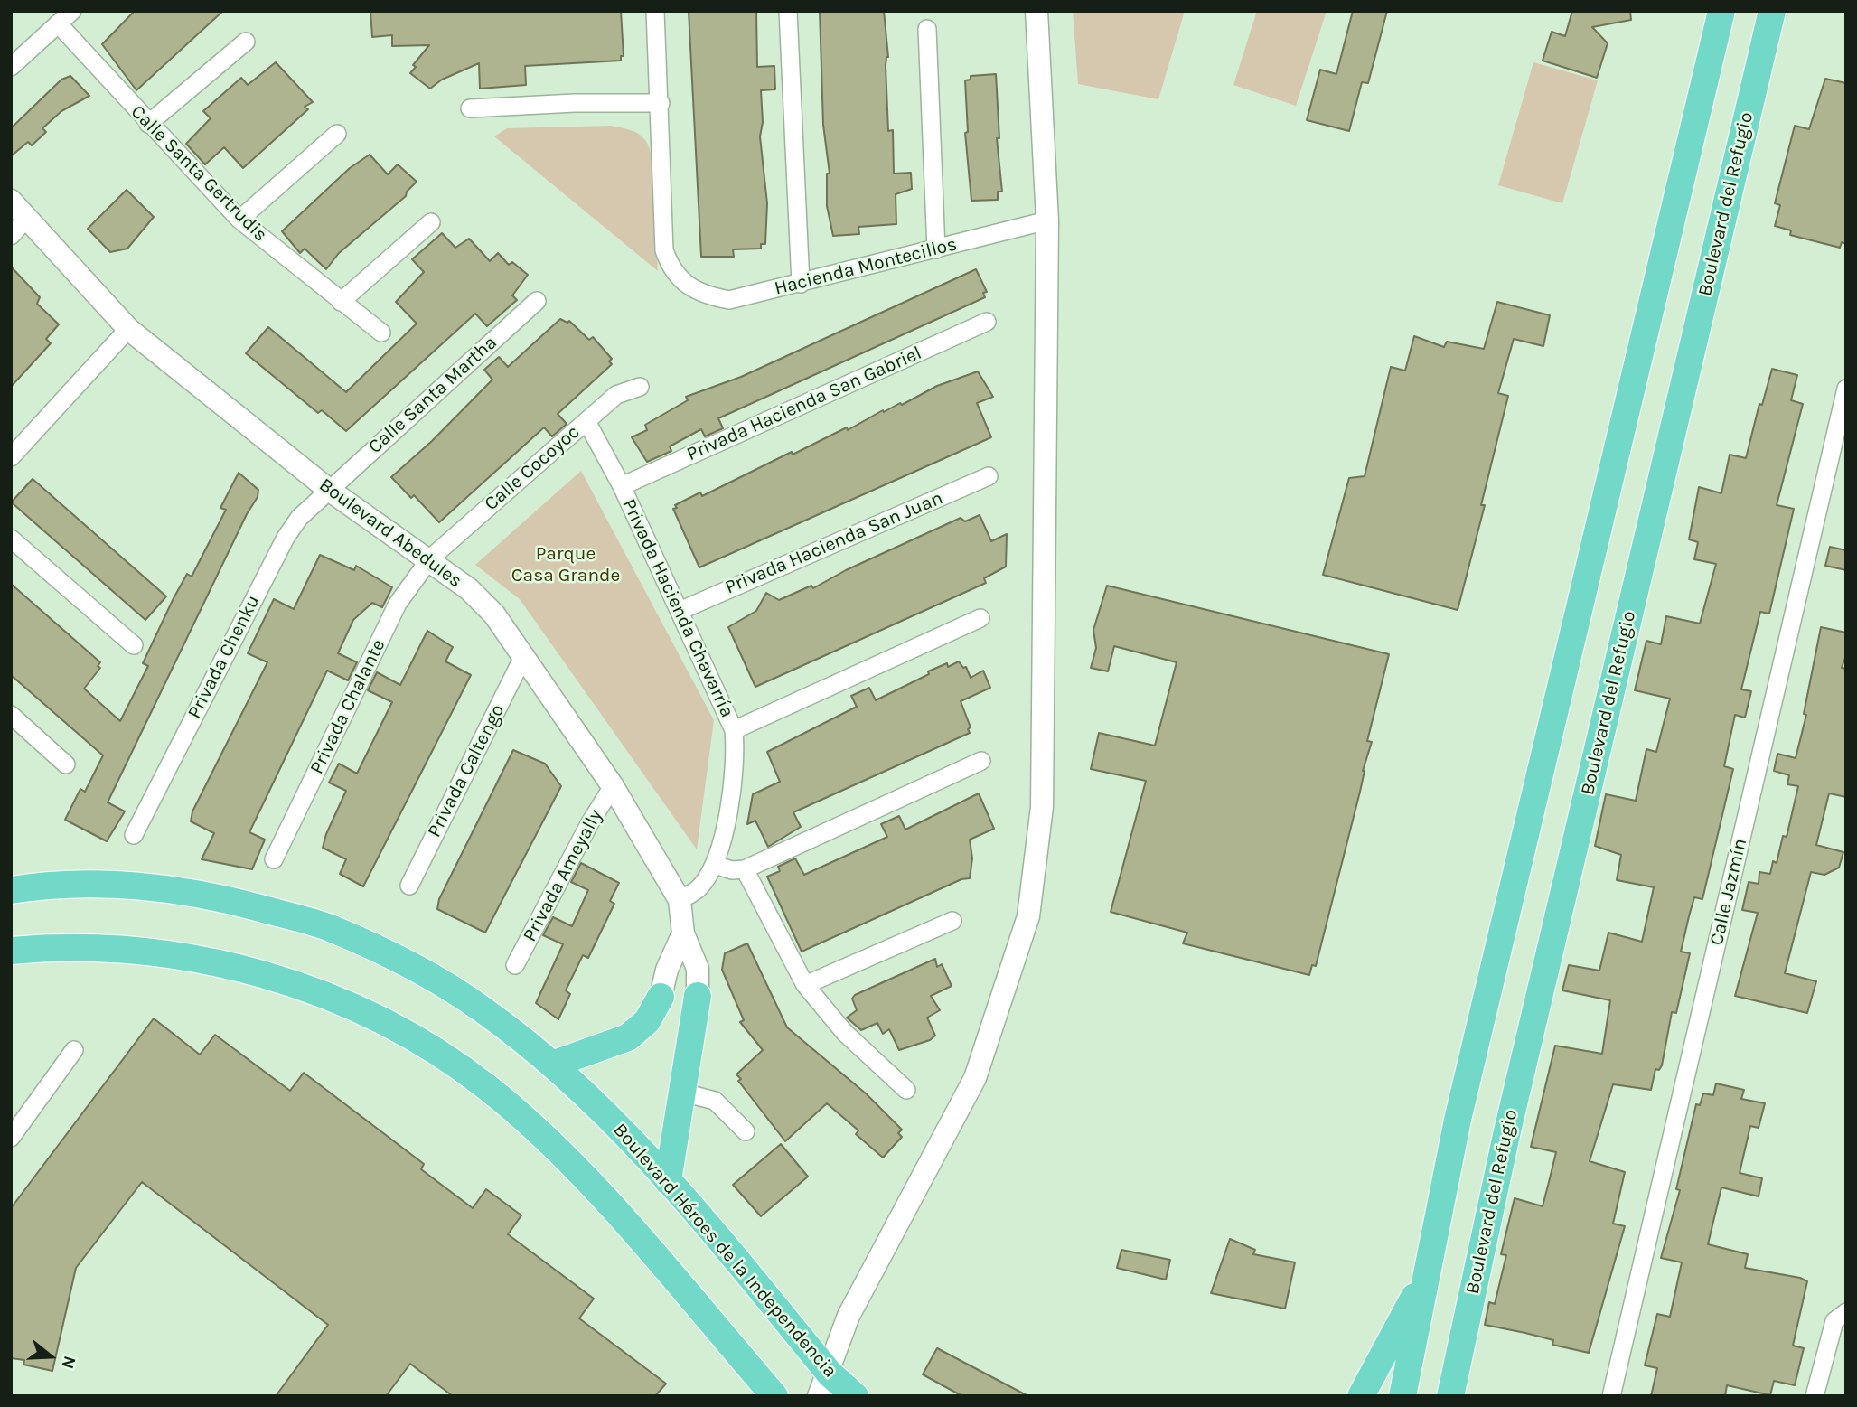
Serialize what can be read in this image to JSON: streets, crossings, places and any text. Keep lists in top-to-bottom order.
{
  "streets": {
    "main road": ["Boulevard del Refugio", "Boulevard Héroes de la Independencia"],
    "street": [
      "Calle Santa Gertrudis",
      "Hacienda Montecillos",
      "Calle Santa Martha",
      "Privada Hacienda San Gabriel",
      "Calle Cocoyoc",
      "Boulevard Abedules",
      "Privada Hacienda San Juan",
      "Privada Hacienda Chavarría",
      "Privada Chenku",
      "Privada Chalante",
      "Privada Caltengo",
      "Privada Ameyally",
      "Calle Jazmín"
    ]
  },
  "crossings": [
    ["Calle Santa Martha", "Boulevard Abedules"],
    ["Calle Santa Martha", "Privada Chenku"],
    ["Privada Hacienda San Gabriel", "Privada Hacienda Chavarría"],
    ["Calle Cocoyoc", "Boulevard Abedules"],
    ["Calle Cocoyoc", "Privada Hacienda Chavarría"],
    ["Calle Cocoyoc", "Privada Chalante"],
    ["Boulevard Abedules", "Privada Hacienda Chavarría"],
    ["Boulevard Abedules", "Privada Chenku"],
    ["Boulevard Abedules", "Privada Chalante"],
    ["Boulevard Abedules", "Privada Caltengo"],
    ["Boulevard Abedules", "Privada Ameyally"],
    ["Privada Hacienda San Juan", "Privada Hacienda Chavarría"]
  ],
  "parks": ["Parque Casa Grande"],
  "north": "right"
}
